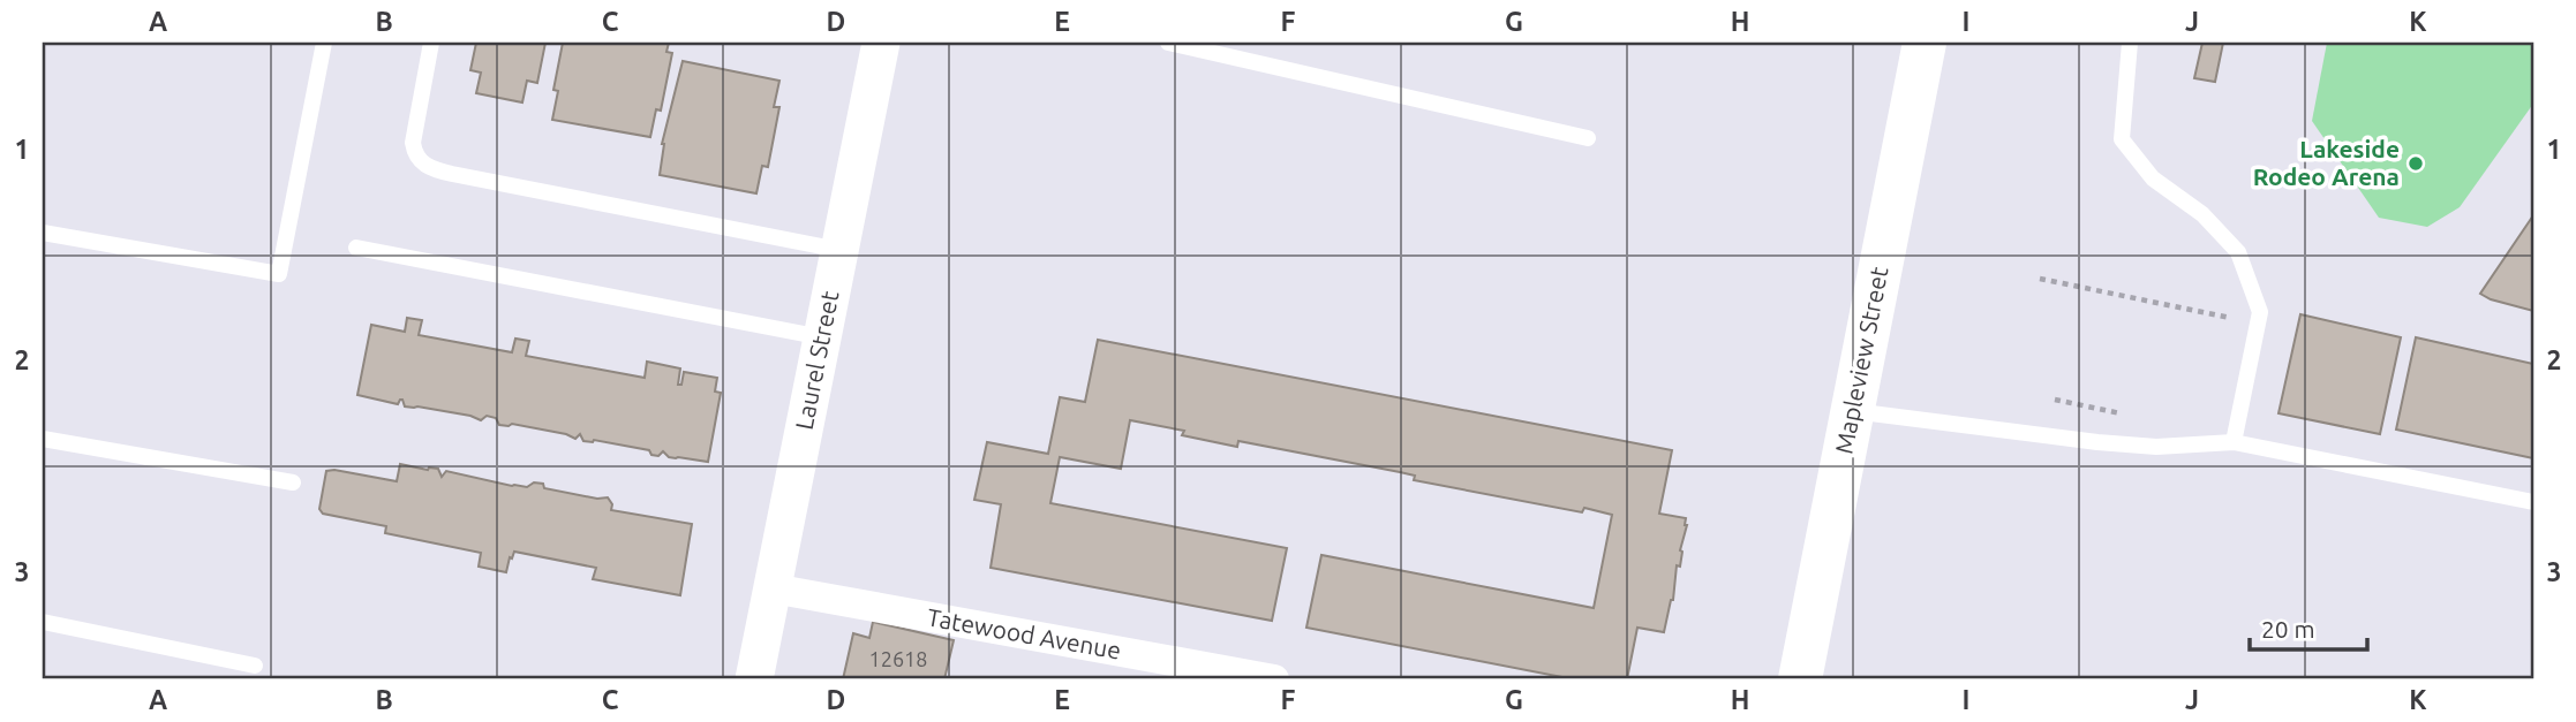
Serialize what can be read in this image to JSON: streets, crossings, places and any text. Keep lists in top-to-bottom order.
{
  "streets": {
    "main road": ["Mapleview Street"],
    "street": ["Laurel Street", "Tatewood Avenue"]
  },
  "crossings": [
    ["Laurel Street", "Tatewood Avenue"]
  ],
  "places": ["Lakeside Rodeo Arena"],
  "house_numbers": ["12618"],
  "scale_bar": "20 m",
  "grid": {
    "columns": [
      "A",
      "B",
      "C",
      "D",
      "E",
      "F",
      "G",
      "H",
      "I",
      "J",
      "K"
    ],
    "rows": ["1", "2", "3"]
  }
}
